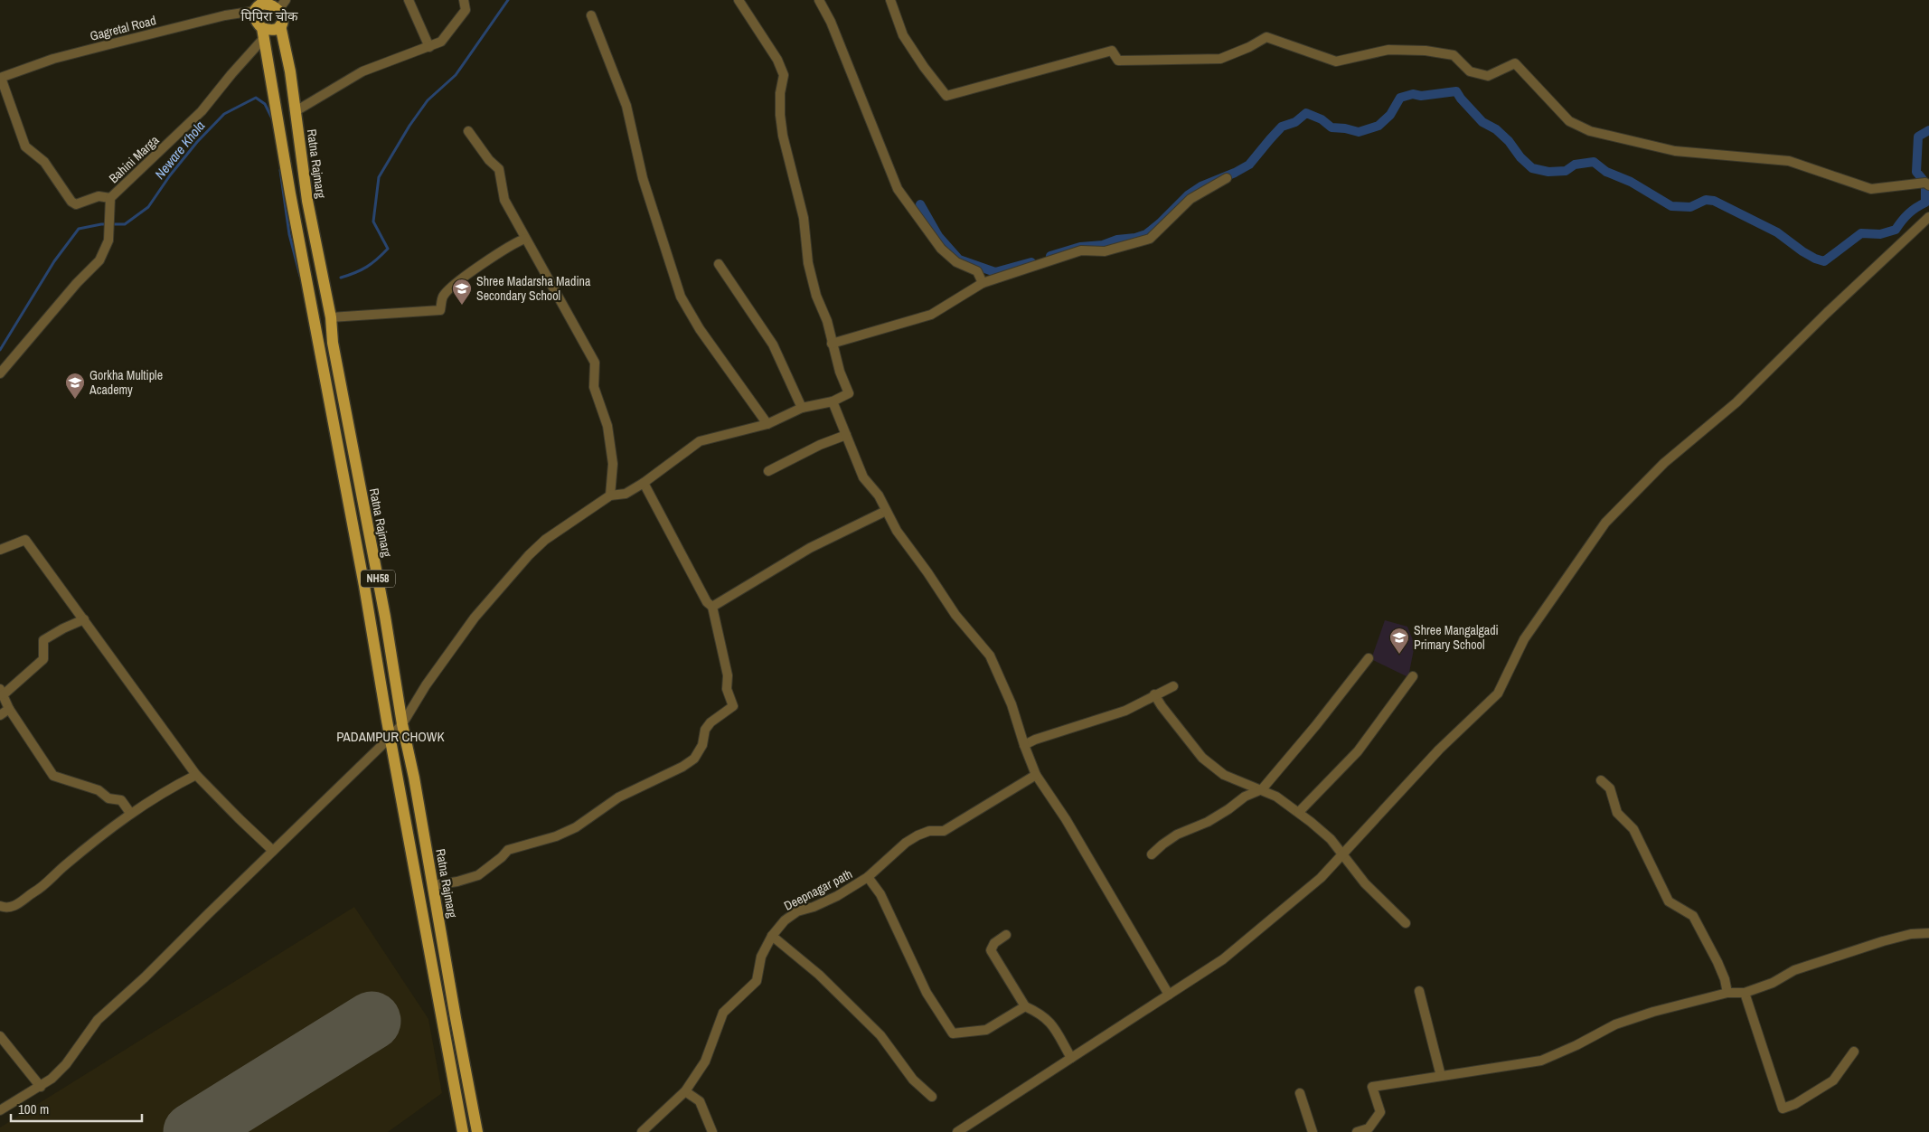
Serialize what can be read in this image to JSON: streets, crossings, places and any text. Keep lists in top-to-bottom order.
{
  "streets": {
    "main road": ["Ratna Rajmarg", "NH58"],
    "street": ["Gagretal Road", "Bahini Marga", "Deepnagar path"]
  },
  "crossings": [
    ["Gagretal Road", "Bahini Marga"],
    ["Gagretal Road", "Ratna Rajmarg"],
    ["Gagretal Road", "NH58"],
    ["Bahini Marga", "Ratna Rajmarg"],
    ["Bahini Marga", "NH58"],
    ["Ratna Rajmarg", "NH58"]
  ],
  "districts": ["पिपिरा चोक", "PADAMPUR CHOWK"],
  "water": ["Neware Khola"],
  "places": {
    "school or university": ["Shree Madarsha Madina Secondary School", "Gorkha Multiple Academy", "Shree Mangalgadi Primary School"]
  },
  "scale_bar": "100 m"
}
